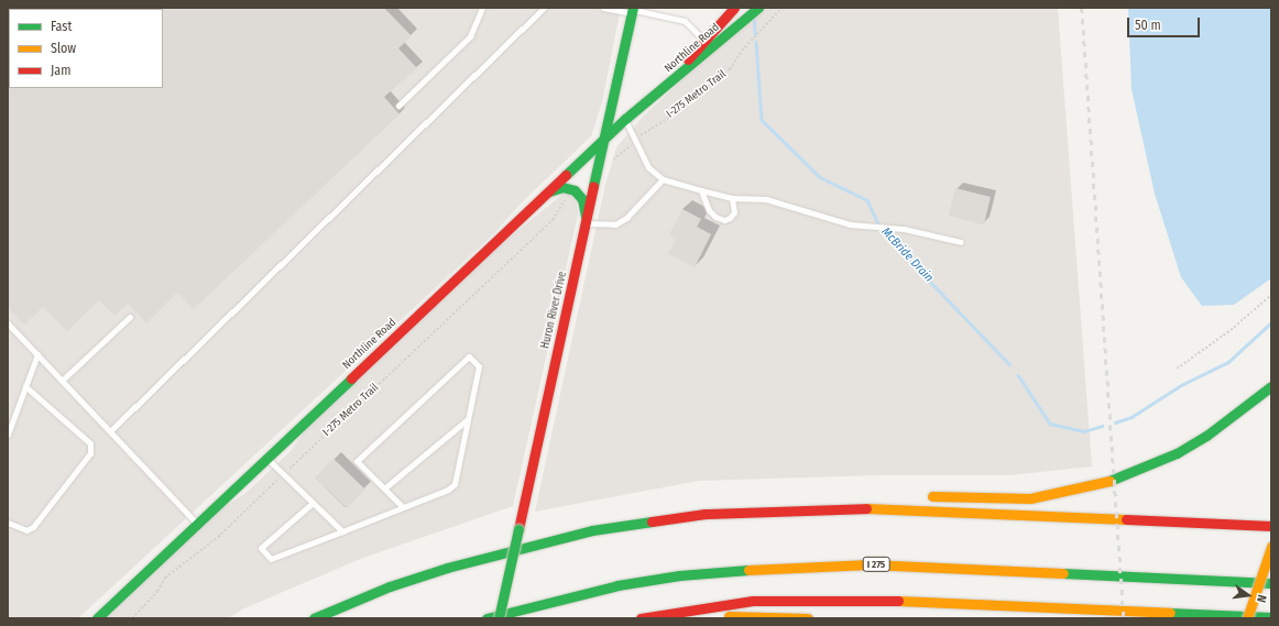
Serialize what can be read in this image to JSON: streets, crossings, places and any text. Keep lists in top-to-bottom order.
{
  "streets": {
    "main road": ["Northline Road", "Huron River Drive", "I 275"],
    "path": ["I-275 Metro Trail"]
  },
  "crossings": [
    ["Northline Road", "Huron River Drive"]
  ],
  "water": ["McBride Drain"],
  "legend": ["Fast", "Slow", "Jam"],
  "scale_bar": "50 m",
  "north": "right"
}
